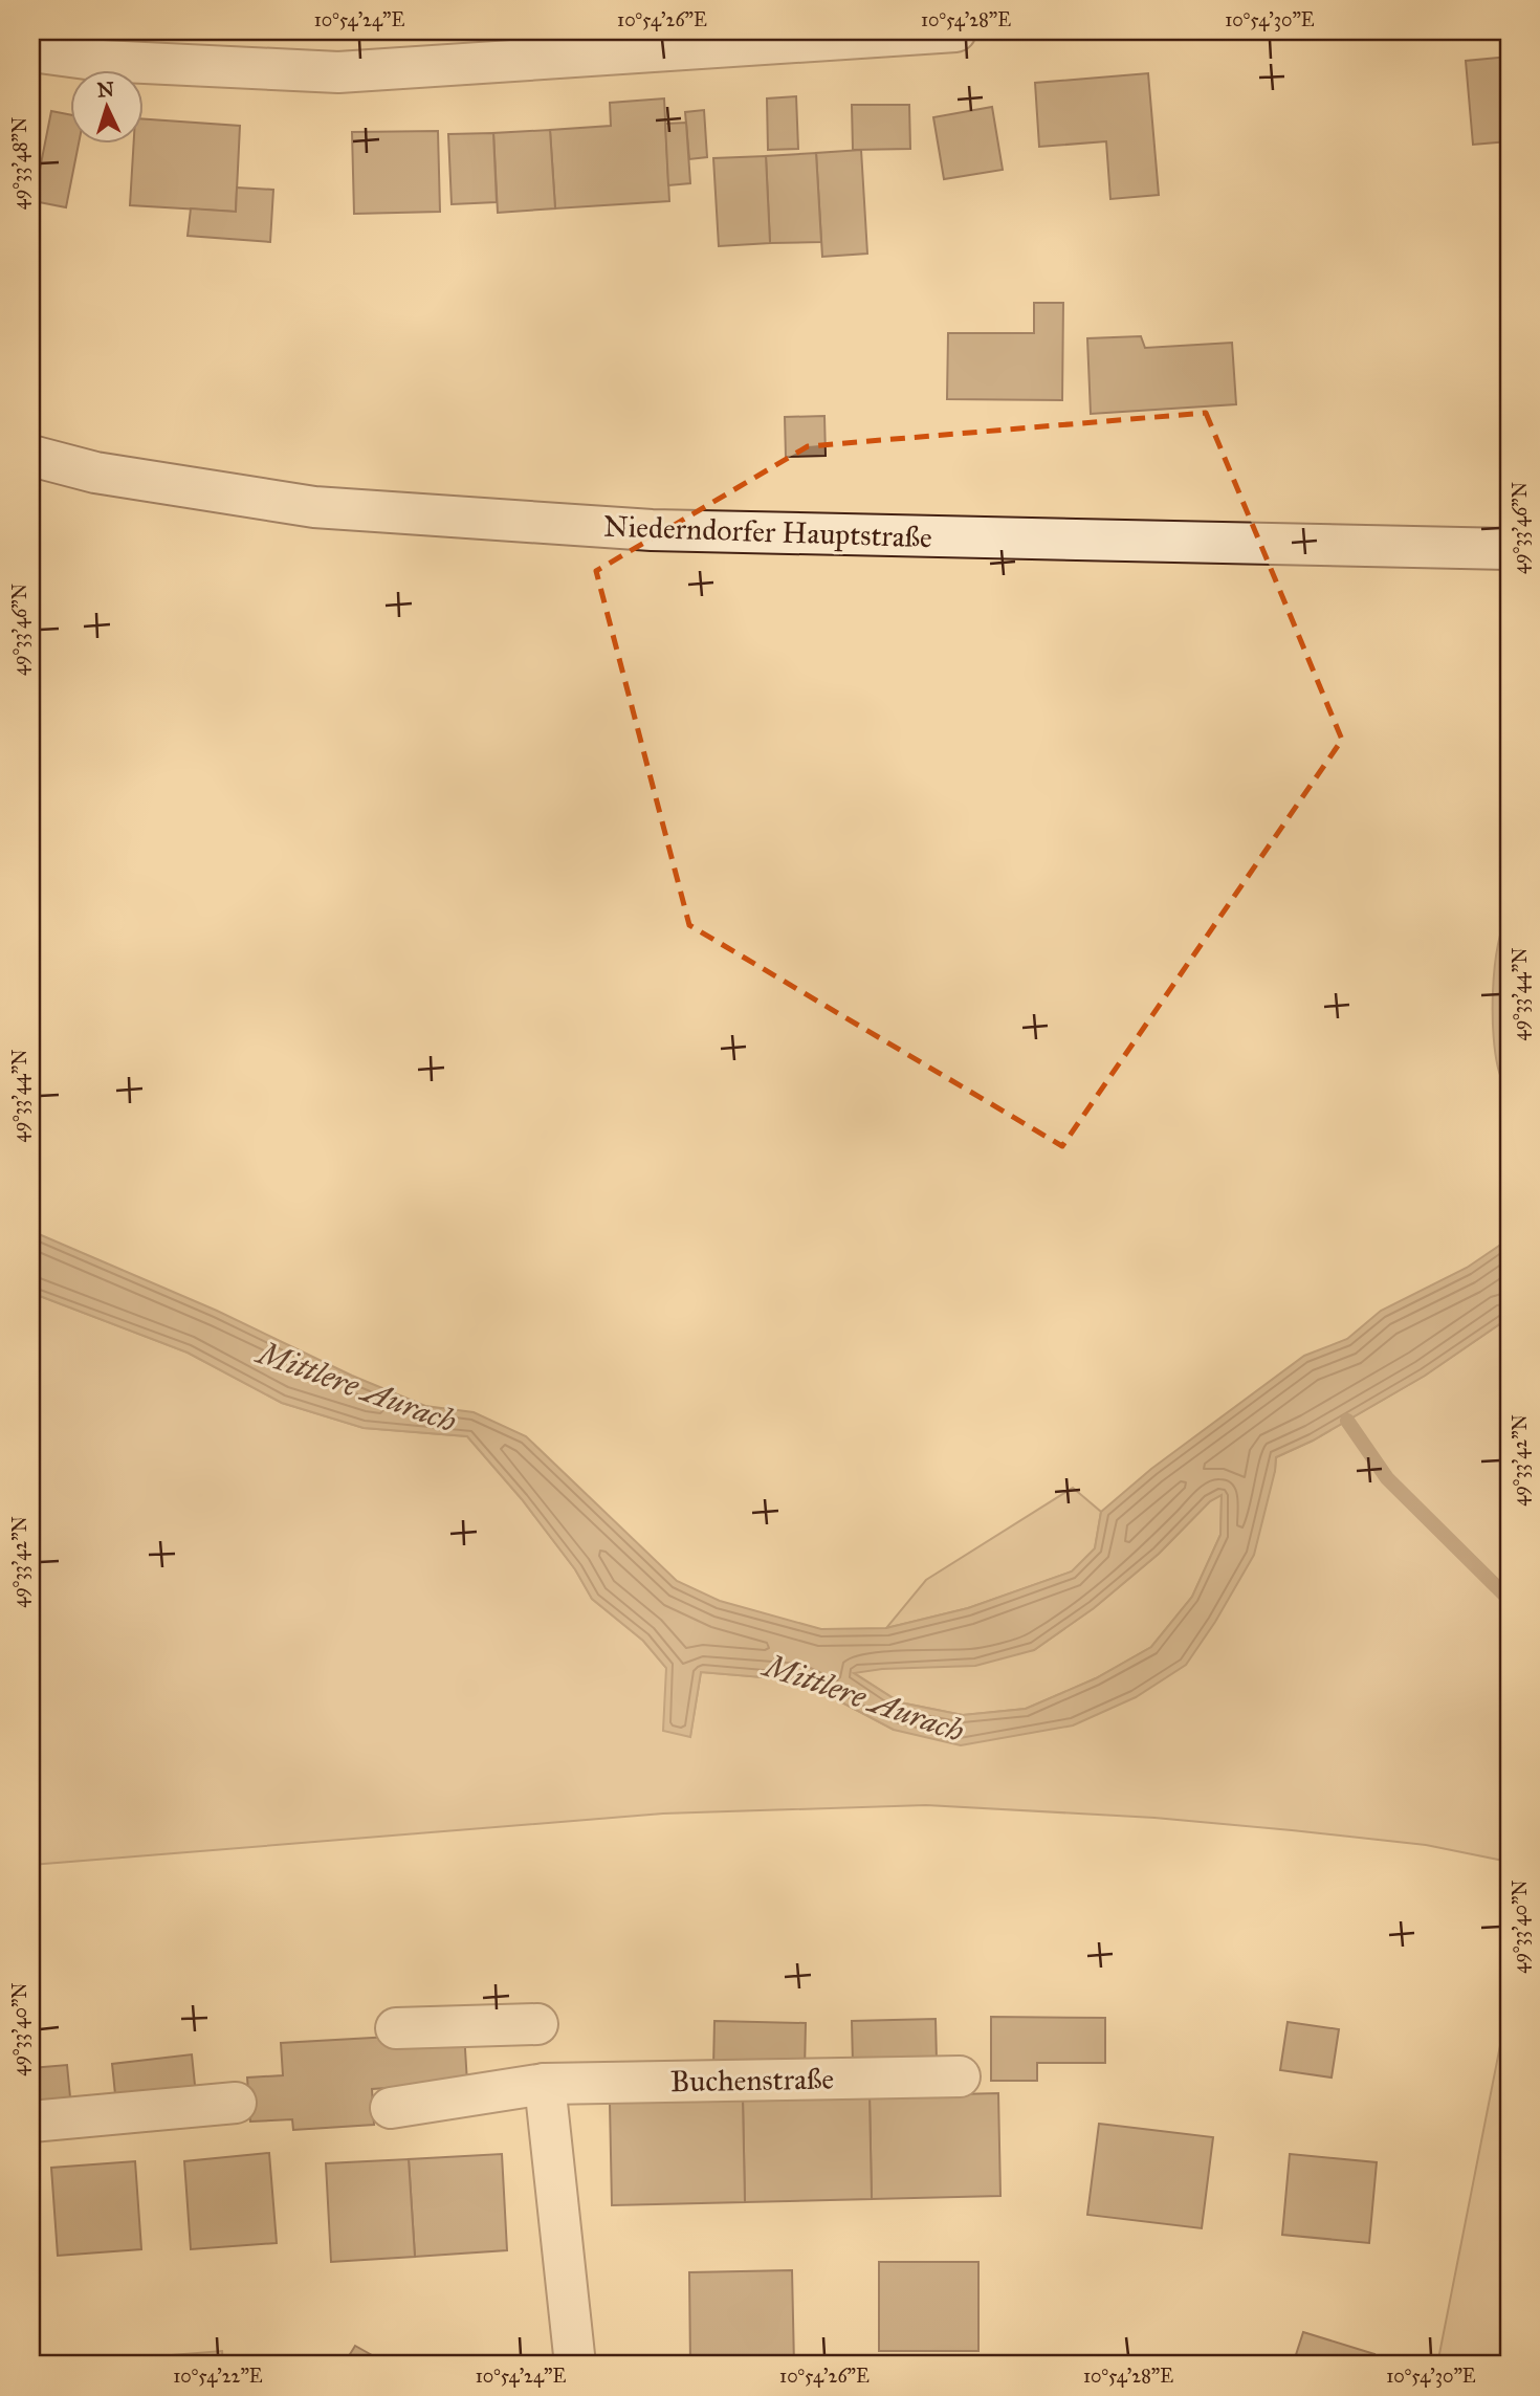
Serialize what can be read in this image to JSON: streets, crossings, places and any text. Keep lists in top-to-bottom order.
{
  "streets": {
    "street": ["Niederndorfer Hauptstraße", "Buchenstraße"]
  },
  "water": ["Mittlere Aurach"],
  "north": "top",
  "coordinates": [
    "10°54'24\"E",
    "10°54'26\"E",
    "10°54'28\"E",
    "10°54'30\"E",
    "49°33'48\"N",
    "49°33'46\"N",
    "49°33'44\"N",
    "49°33'42\"N",
    "49°33'40\"N",
    "10°54'22\"E"
  ]
}
